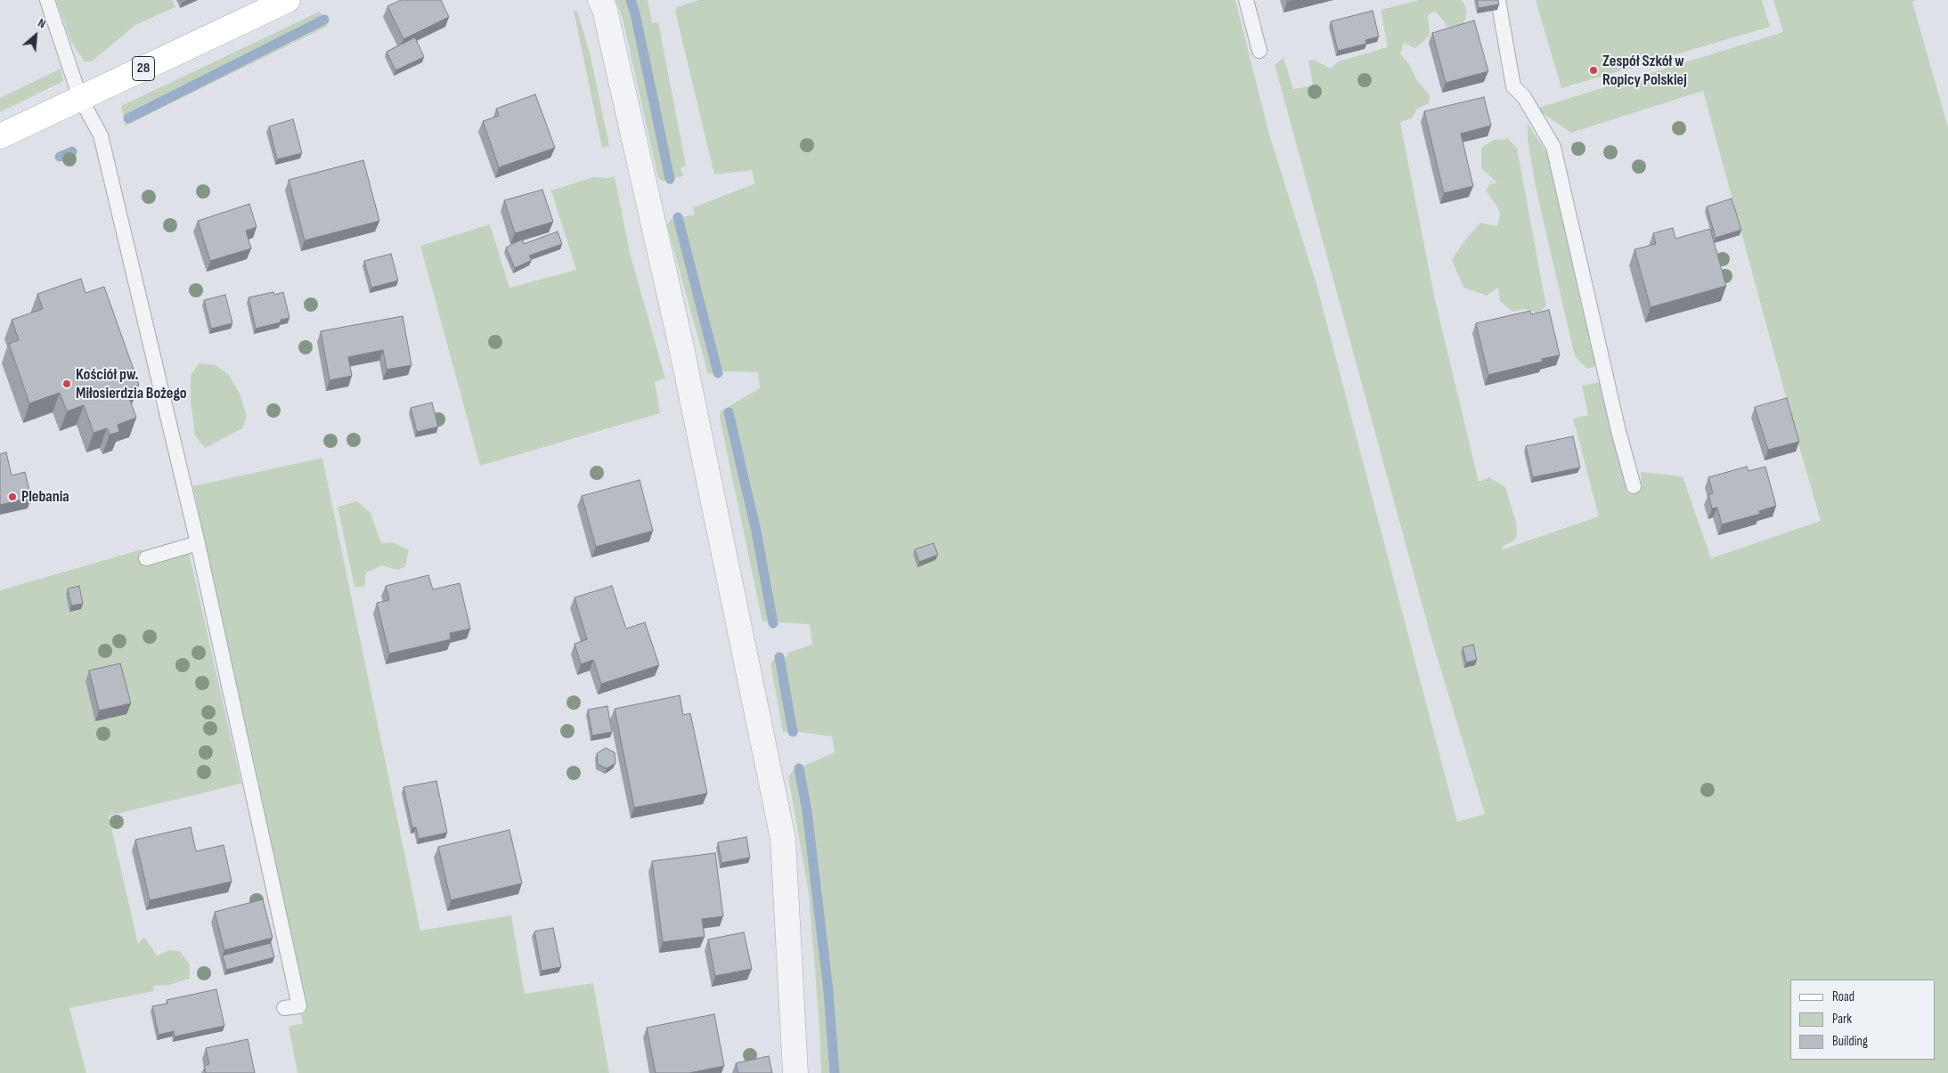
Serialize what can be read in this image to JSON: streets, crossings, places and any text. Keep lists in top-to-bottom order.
{
  "streets": {
    "main road": ["28"]
  },
  "places": ["Zespół Szkół w Ropicy Polskiej", "Kościół pw. Miłosierdzia Bożego", "Plebania"],
  "legend": ["Road", "Park", "Building"],
  "north": "top right"
}
